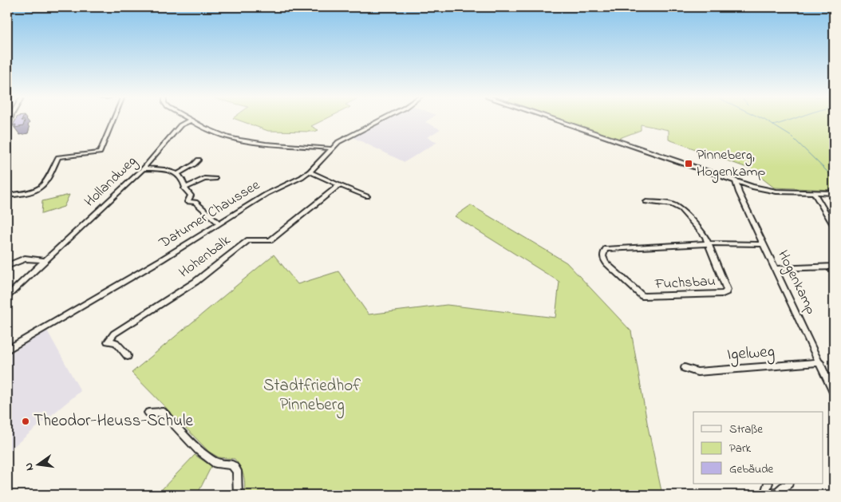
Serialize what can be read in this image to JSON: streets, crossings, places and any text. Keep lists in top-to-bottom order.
{
  "streets": {
    "street": [
      "Hollandweg",
      "Datumer Chaussee",
      "Hohenbalk",
      "Hogenkamp",
      "Fuchsbau",
      "Igelweg"
    ]
  },
  "crossings": [
    ["Hogenkamp", "Fuchsbau"],
    ["Hogenkamp", "Igelweg"]
  ],
  "parks": ["Stadtfriedhof Pinneberg"],
  "places": {
    "transit": ["Pinneberg, Hogenkamp"],
    "other": ["Theodor-Heuss-Schule"]
  },
  "legend": ["Straße", "Park", "Gebäude"],
  "north": "left"
}
